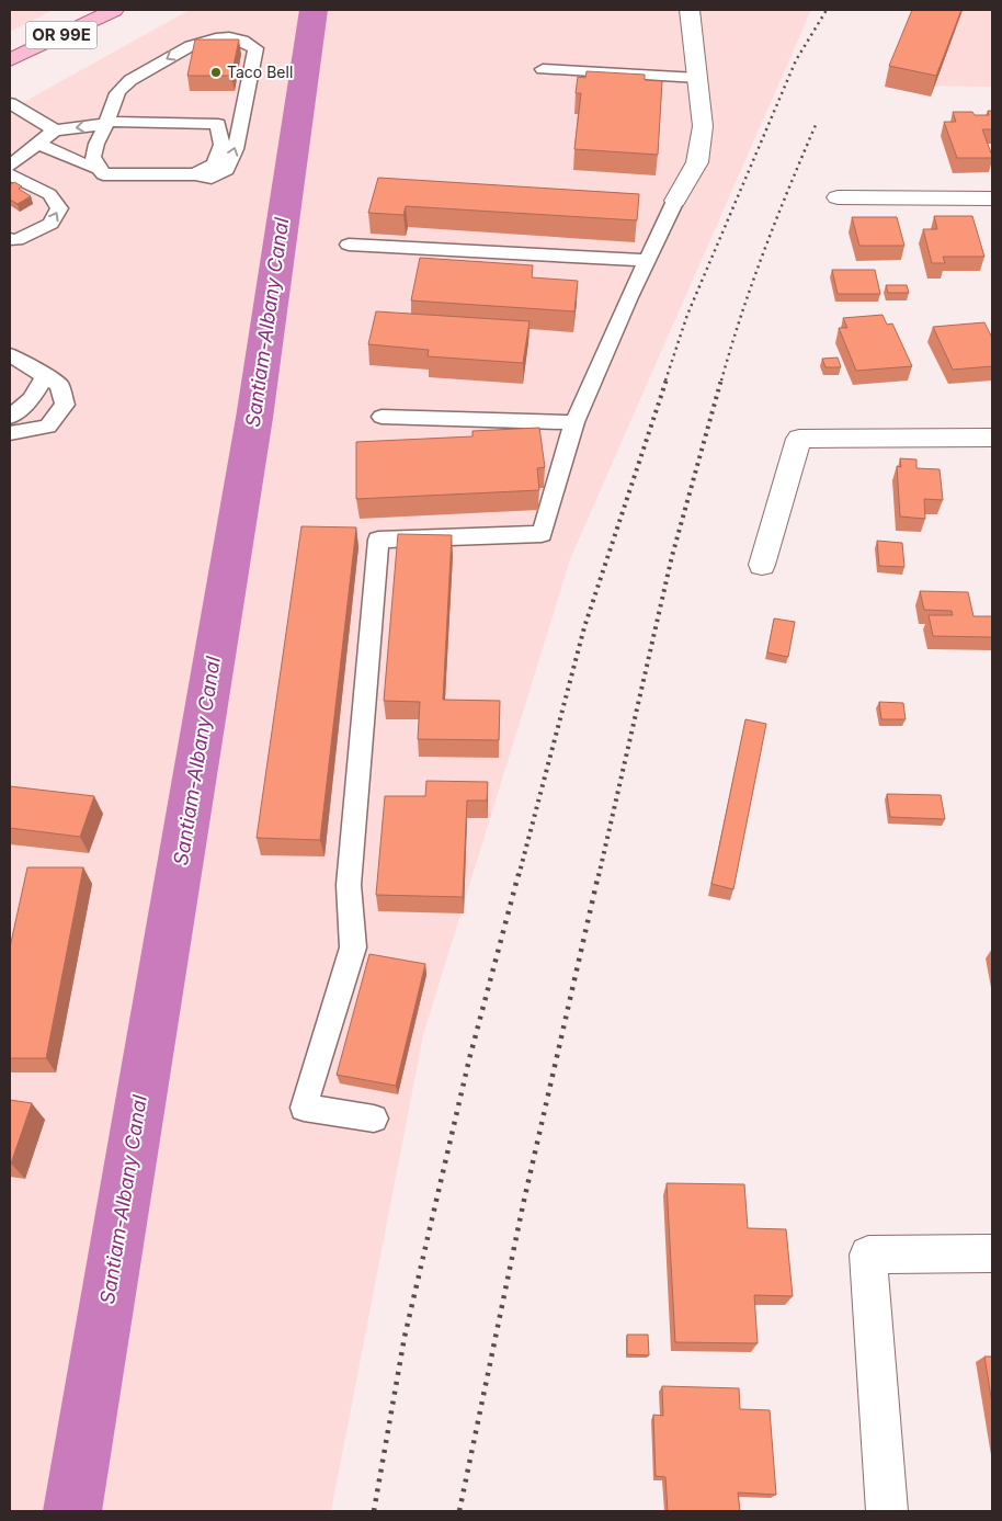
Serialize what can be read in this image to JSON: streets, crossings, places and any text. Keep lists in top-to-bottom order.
{
  "streets": {
    "main road": ["OR 99E"]
  },
  "water": ["Santiam-Albany Canal"],
  "places": ["Taco Bell"]
}
